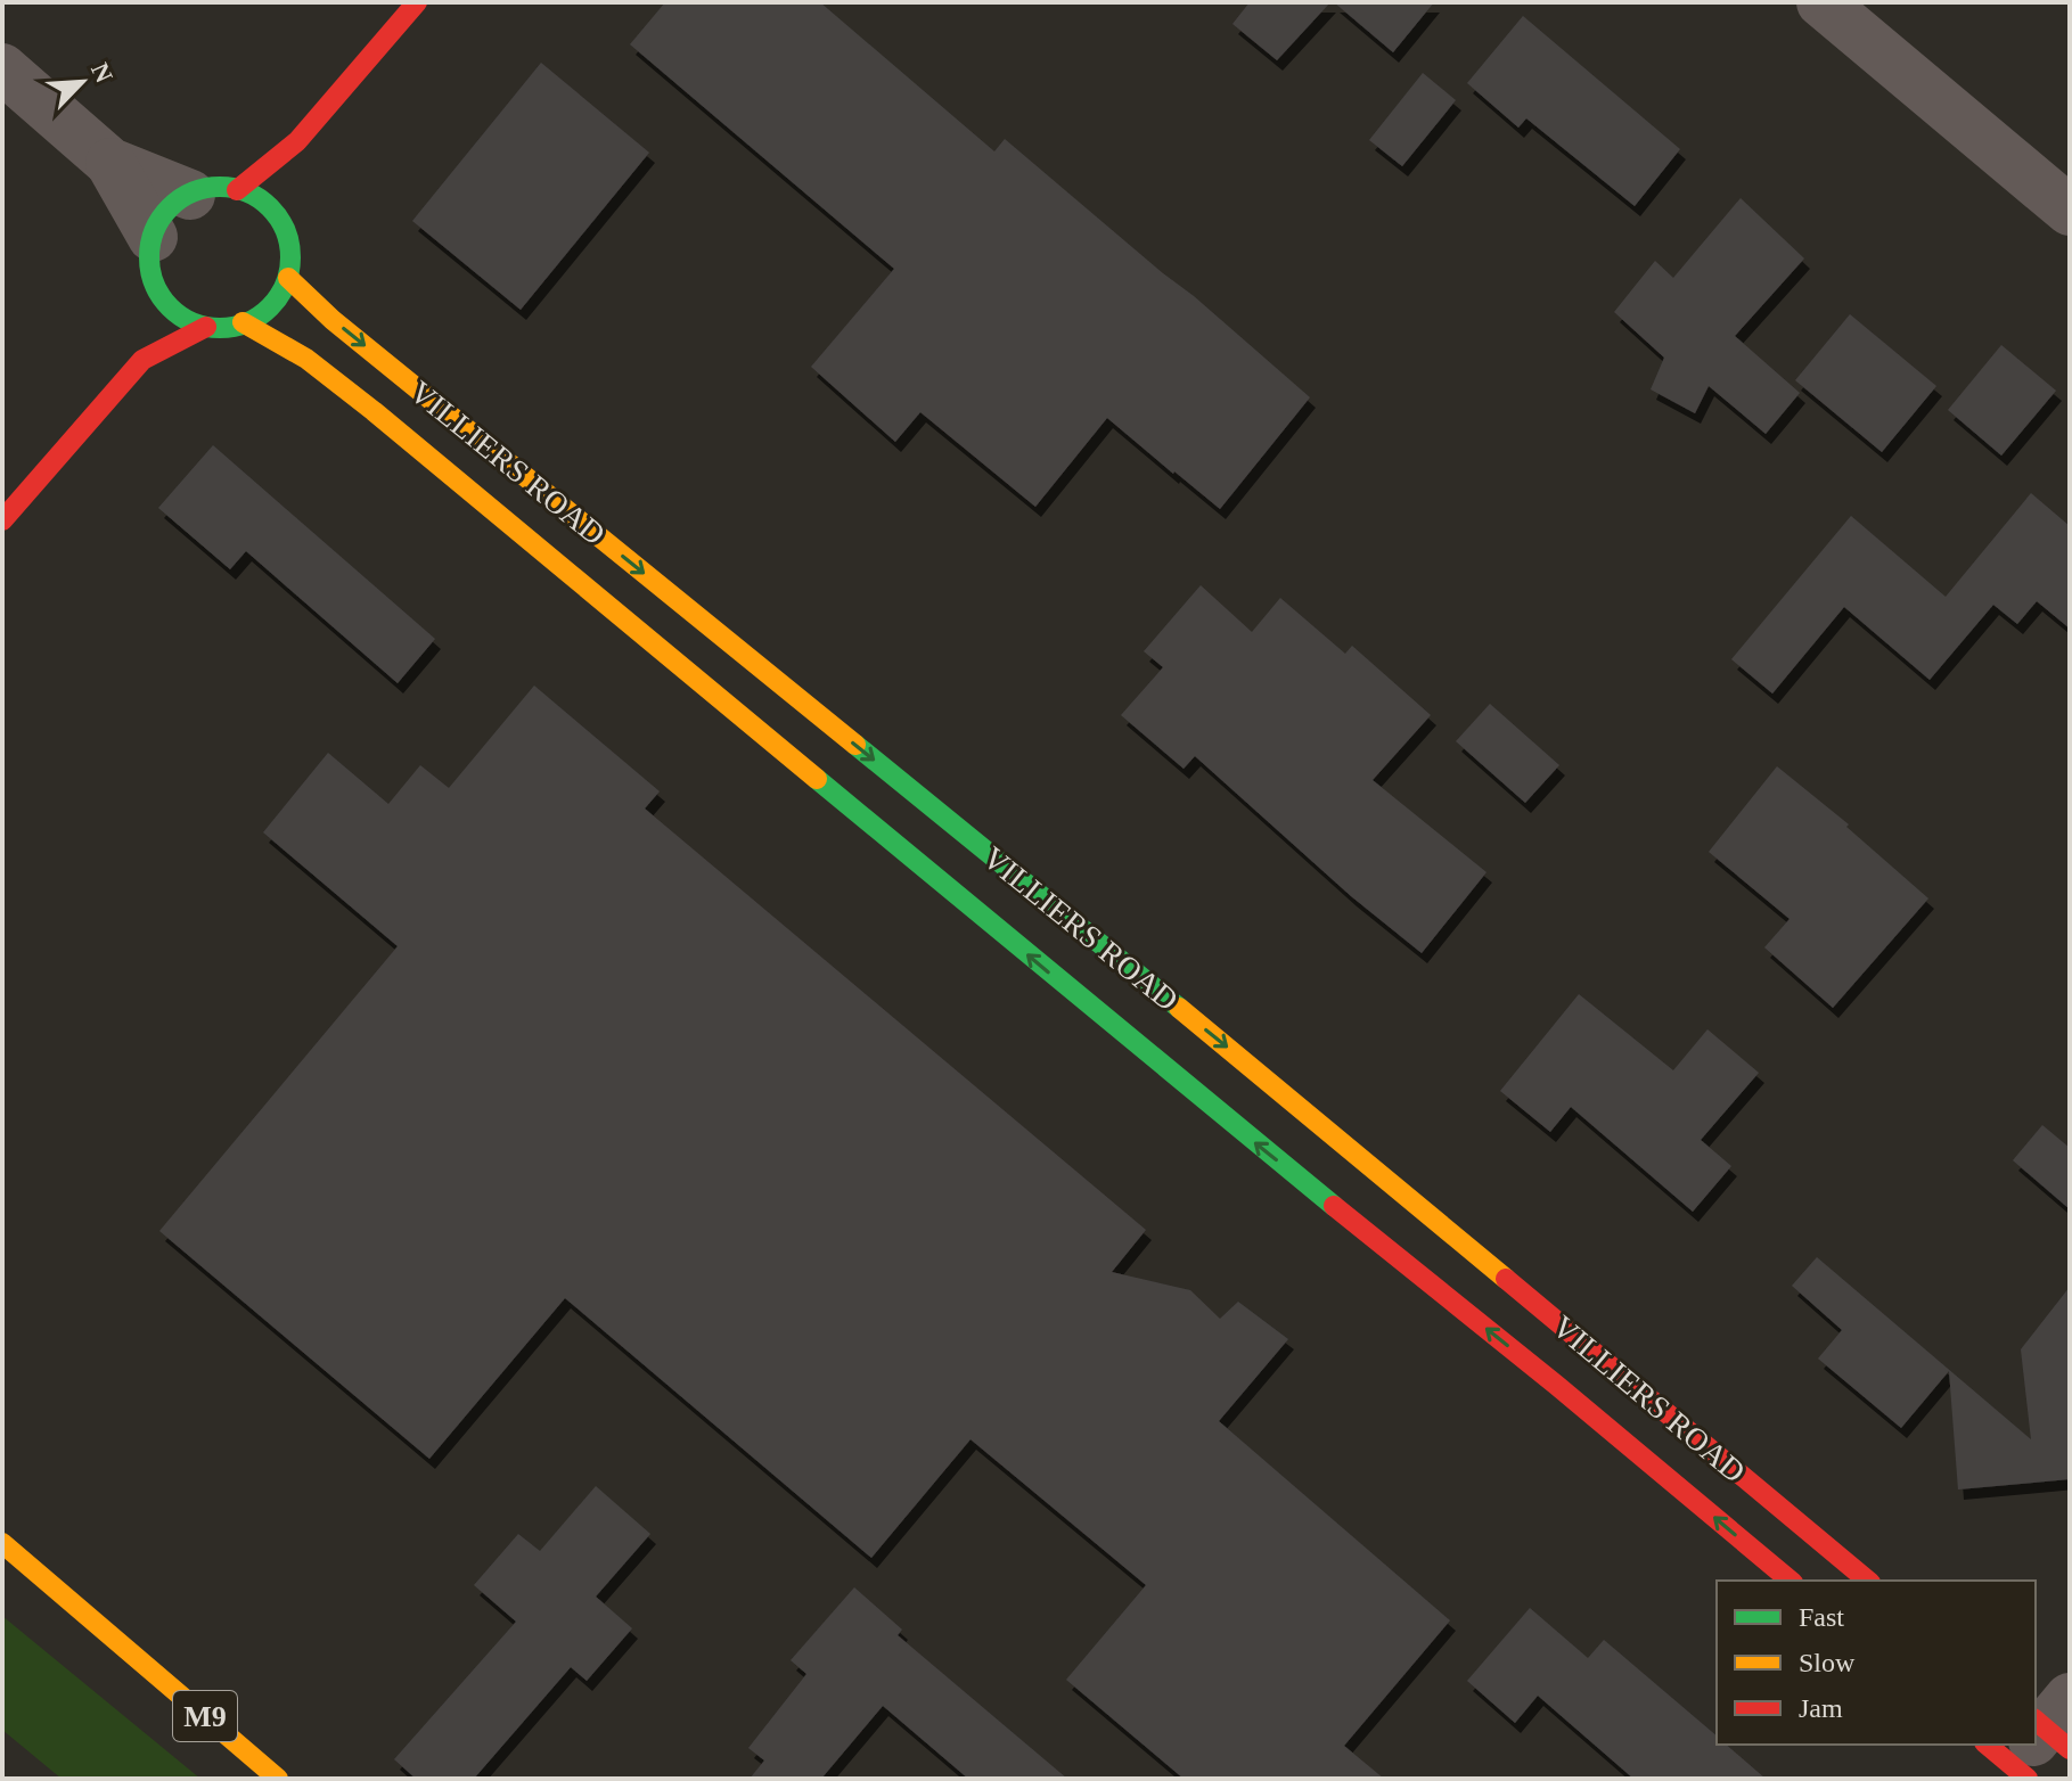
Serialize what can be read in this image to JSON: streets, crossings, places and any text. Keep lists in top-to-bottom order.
{
  "streets": {
    "street": ["VILLIERS ROAD", "M9"]
  },
  "legend": ["Fast", "Slow", "Jam"],
  "north": "top right"
}
